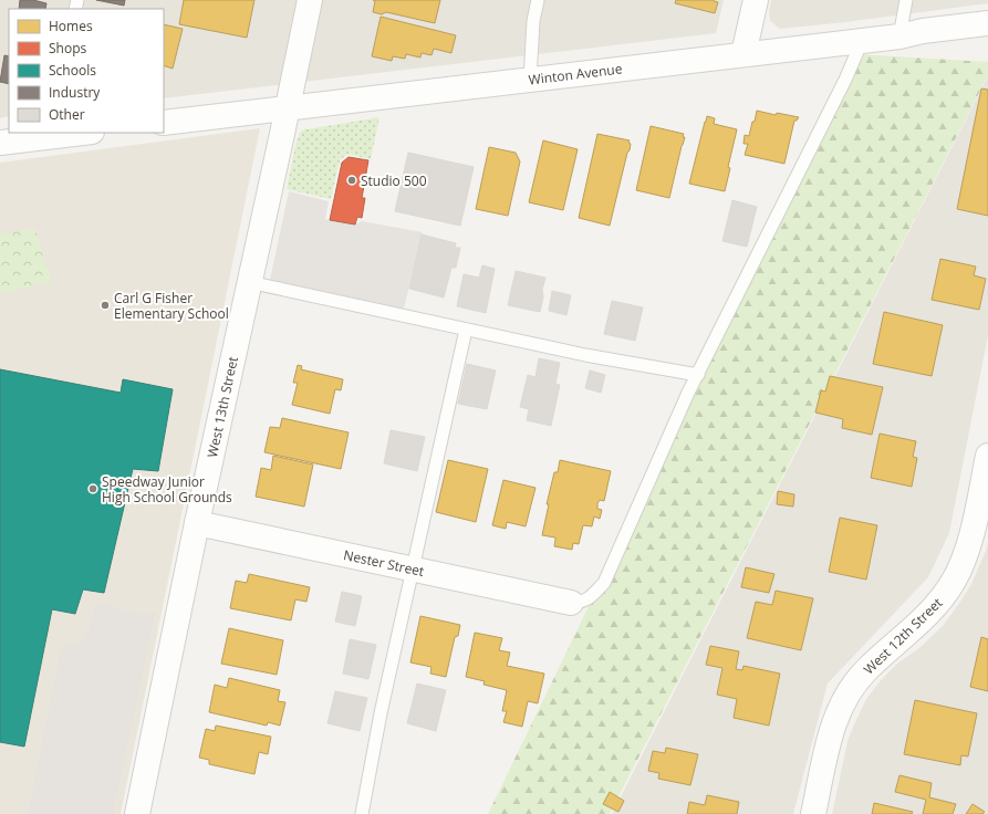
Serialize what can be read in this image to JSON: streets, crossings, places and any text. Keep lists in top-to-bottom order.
{
  "streets": {
    "street": [
      "Winton Avenue",
      "West 13th Street",
      "Nester Street",
      "West 12th Street"
    ]
  },
  "crossings": [
    ["Winton Avenue", "West 13th Street"],
    ["West 13th Street", "Nester Street"]
  ],
  "places": ["Studio 500", "Carl G Fisher Elementary School", "Speedway Junior High School Grounds"],
  "legend": [
    "Homes",
    "Shops",
    "Schools",
    "Industry",
    "Other"
  ]
}
